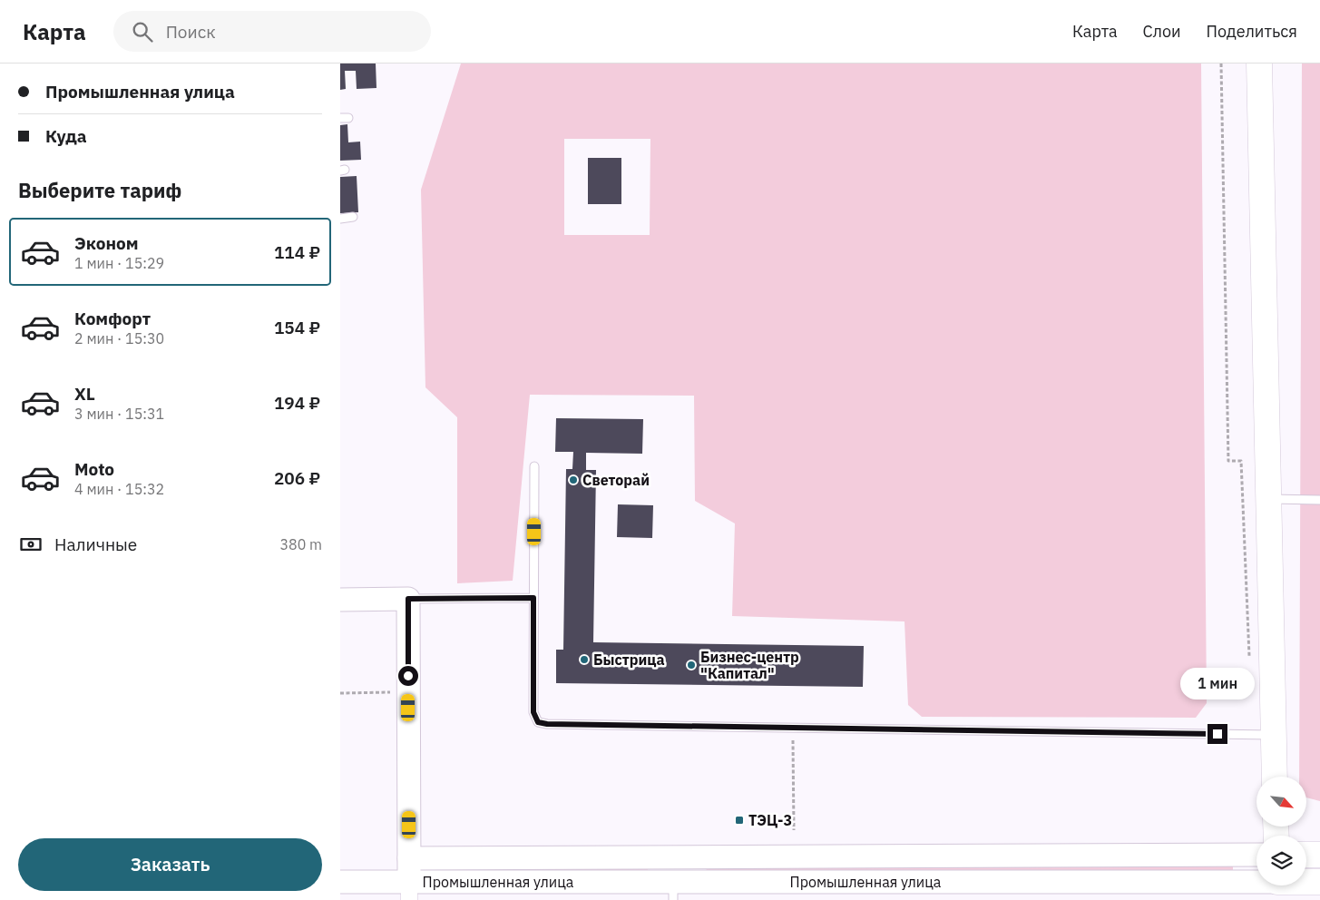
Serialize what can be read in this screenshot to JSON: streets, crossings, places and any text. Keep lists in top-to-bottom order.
{
  "streets": {
    "main road": ["Промышленная улица"]
  },
  "places": {
    "other": ["Светорай", "Быстрица", "Бизнес-центр \"Капитал\""],
    "transit": ["ТЭЦ-3"]
  },
  "north": "bottom right",
  "page": {
    "header": "Карта",
    "search": "Поиск",
    "nav": ["Карта", "Слои", "Поделиться"],
    "banner": ["Промышленная улица", "Куда"],
    "heading": "Выберите тариф",
    "list": [
      {
        "name": "Эконом",
        "note": "1 мин · 15:29",
        "value": "114 ₽"
      },
      {
        "name": "Комфорт",
        "note": "2 мин · 15:30",
        "value": "154 ₽"
      },
      {
        "name": "XL",
        "note": "3 мин · 15:31",
        "value": "194 ₽"
      },
      {
        "name": "Moto",
        "note": "4 мин · 15:32",
        "value": "206 ₽"
      }
    ],
    "pay": ["Наличные", "380 m"],
    "bubble": "1 мин",
    "buttons": "Заказать"
  }
}
